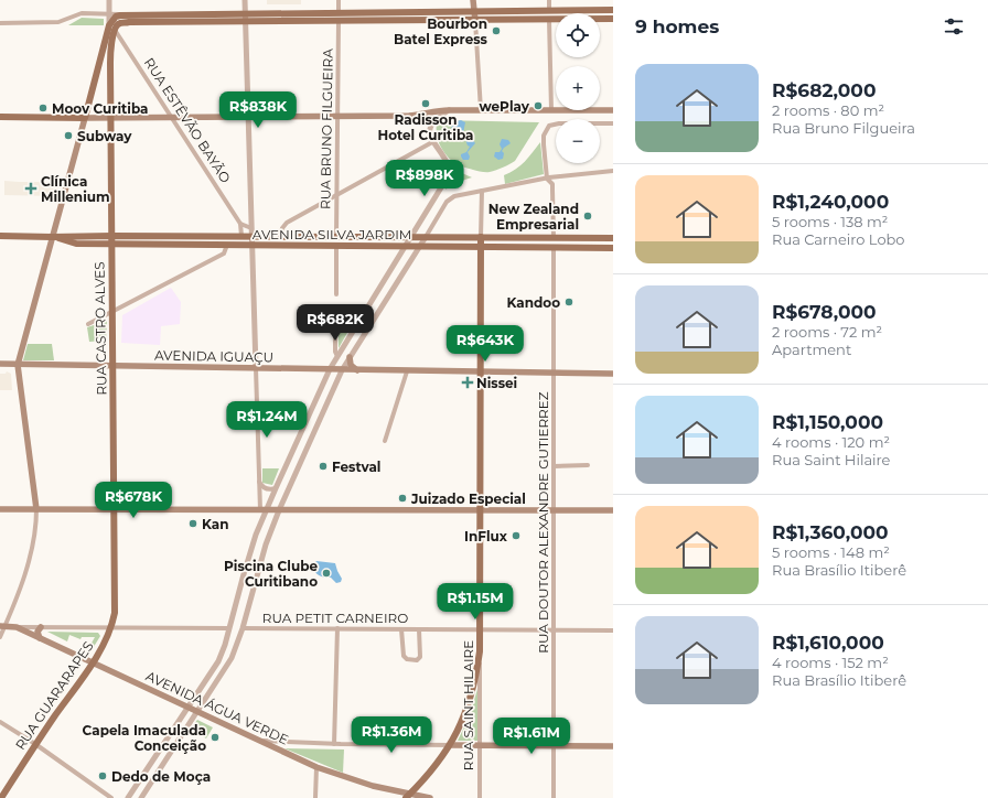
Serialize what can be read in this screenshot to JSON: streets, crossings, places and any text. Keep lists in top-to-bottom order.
{
  "streets": {
    "main road": [
      "AVENIDA SILVA JARDIM",
      "RUA CASTRO ALVES",
      "AVENIDA IGUAÇU",
      "RUA GUARARAPES",
      "RUA SAINT HILAIRE",
      "AVENIDA ÁGUA VERDE"
    ],
    "street": [
      "RUA ESTÊVÃO BAYÃO",
      "RUA BRUNO FILGUEIRA",
      "RUA DOUTOR ALEXANDRE GUTIERREZ",
      "RUA PETIT CARNEIRO"
    ]
  },
  "crossings": [
    ["RUA ESTÊVÃO BAYÃO", "AVENIDA SILVA JARDIM"],
    ["RUA ESTÊVÃO BAYÃO", "RUA CASTRO ALVES"],
    ["RUA BRUNO FILGUEIRA", "AVENIDA SILVA JARDIM"],
    ["AVENIDA SILVA JARDIM", "RUA CASTRO ALVES"],
    ["AVENIDA SILVA JARDIM", "RUA DOUTOR ALEXANDRE GUTIERREZ"],
    ["AVENIDA SILVA JARDIM", "RUA SAINT HILAIRE"],
    ["RUA CASTRO ALVES", "AVENIDA IGUAÇU"],
    ["RUA CASTRO ALVES", "RUA GUARARAPES"],
    ["AVENIDA IGUAÇU", "RUA DOUTOR ALEXANDRE GUTIERREZ"],
    ["AVENIDA IGUAÇU", "RUA SAINT HILAIRE"],
    ["RUA DOUTOR ALEXANDRE GUTIERREZ", "RUA PETIT CARNEIRO"],
    ["RUA PETIT CARNEIRO", "RUA SAINT HILAIRE"],
    ["RUA GUARARAPES", "AVENIDA ÁGUA VERDE"]
  ],
  "places": {
    "other": [
      "Bourbon Batel Express",
      "Radisson Hotel Curitiba",
      "wePlay",
      "Moov Curitiba",
      "Subway",
      "New Zealand Empresarial",
      "Kandoo",
      "Festval",
      "Juizado Especial",
      "Kan",
      "InFlux",
      "Piscina Clube Curitibano",
      "Capela Imaculada Conceição",
      "Dedo de Moça"
    ],
    "health": ["Clínica Millenium", "Nissei"]
  },
  "page": {
    "heading": "9 homes",
    "map_buttons": ["+", "−"],
    "list": [
      {
        "name": "R$682,000",
        "note": "2 rooms · 80 m² · Rua Bruno Filgueira"
      },
      {
        "name": "R$1,240,000",
        "note": "5 rooms · 138 m² · Rua Carneiro Lobo"
      },
      {
        "name": "R$678,000",
        "note": "2 rooms · 72 m² · Apartment"
      },
      {
        "name": "R$1,150,000",
        "note": "4 rooms · 120 m² · Rua Saint Hilaire"
      },
      {
        "name": "R$1,360,000",
        "note": "5 rooms · 148 m² · Rua Brasílio Itiberê"
      },
      {
        "name": "R$1,610,000",
        "note": "4 rooms · 152 m² · Rua Brasílio Itiberê"
      }
    ],
    "price": [
      "R$838K",
      "R$898K",
      "R$682K",
      "R$643K",
      "R$1.24M",
      "R$678K",
      "R$1.15M",
      "R$1.36M",
      "R$1.61M"
    ]
  }
}
